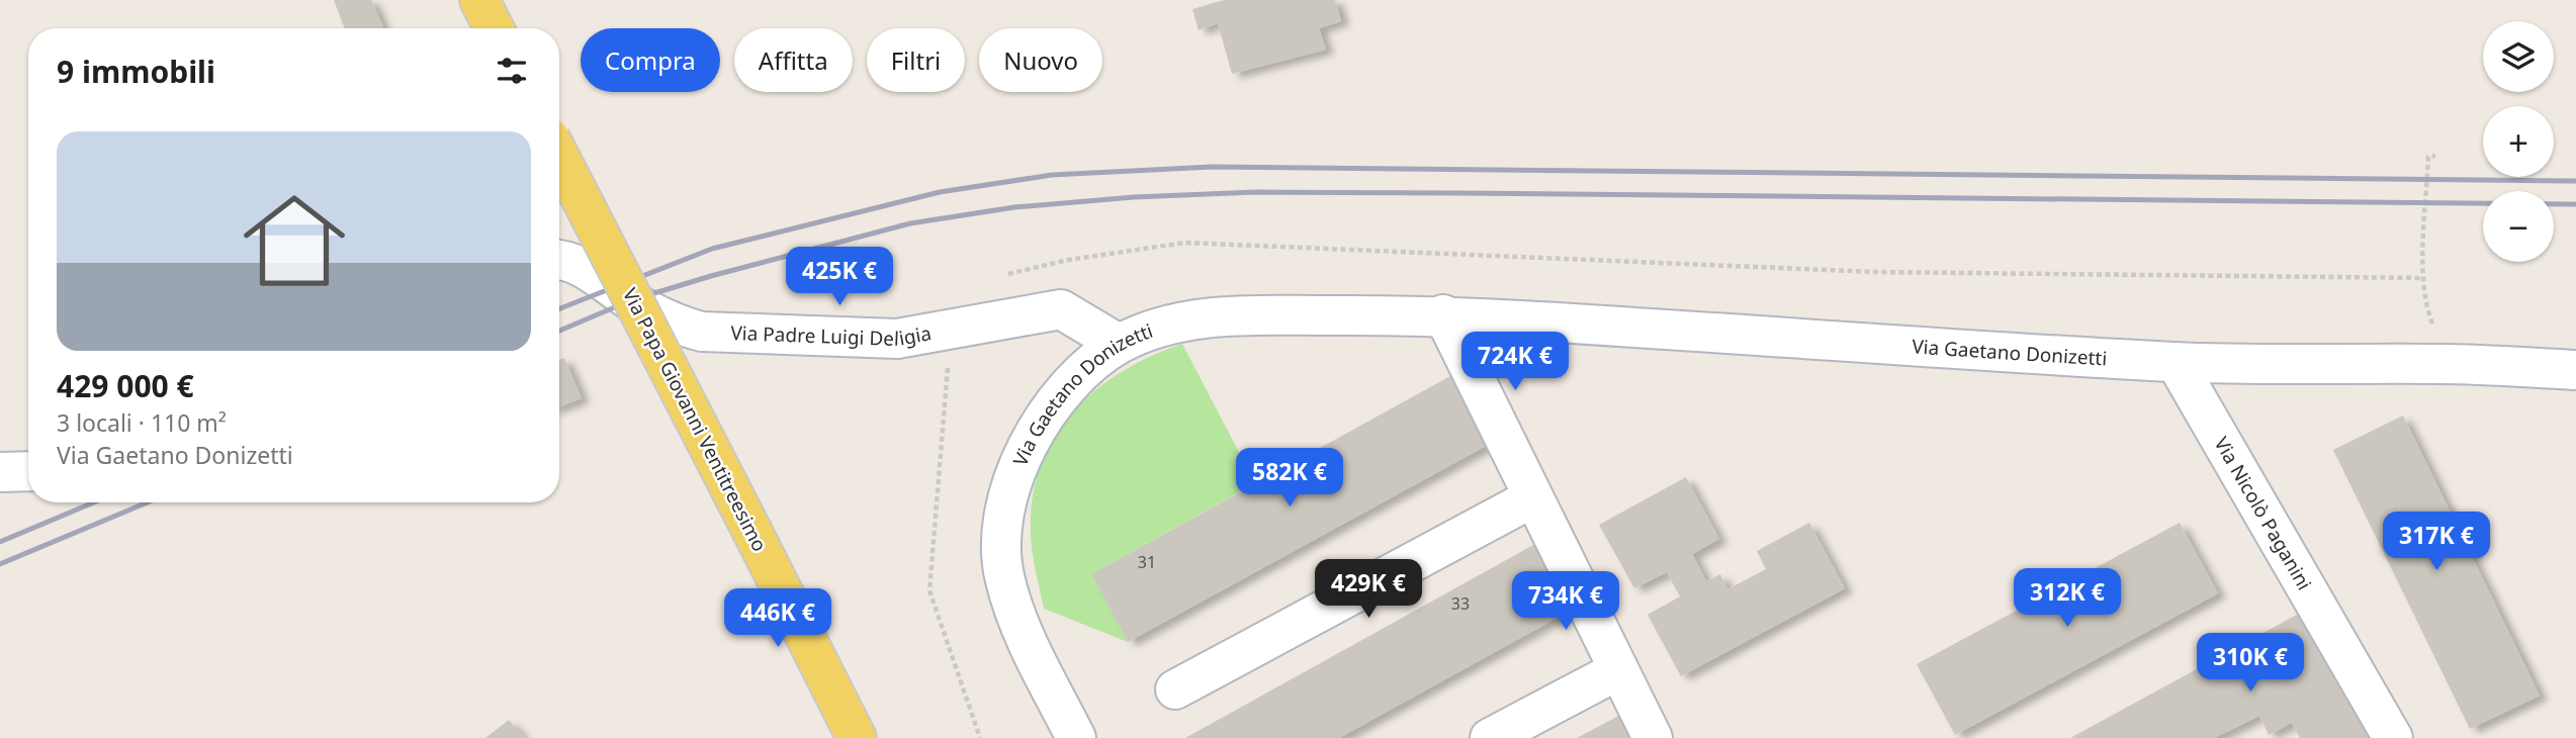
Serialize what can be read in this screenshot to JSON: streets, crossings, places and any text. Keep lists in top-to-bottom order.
{
  "streets": {
    "main road": ["Via Papa Giovanni Ventitreesimo"],
    "street": ["Via Padre Luigi Deligia", "Via Gaetano Donizetti", "Via Nicolò Paganini"]
  },
  "crossings": [
    ["Via Padre Luigi Deligia", "Via Gaetano Donizetti"],
    ["Via Gaetano Donizetti", "Via Nicolò Paganini"]
  ],
  "house_numbers": ["31", "33"],
  "page": {
    "map_buttons": ["+", "−"],
    "chip": [
      "Compra",
      "Affitta",
      "Filtri",
      "Nuovo"
    ],
    "heading": "9 immobili",
    "list": [
      {
        "name": "429 000 €",
        "note": "3 locali · 110 m² · Via Gaetano Donizetti"
      }
    ],
    "price": [
      "425K €",
      "724K €",
      "582K €",
      "317K €",
      "429K €",
      "312K €",
      "734K €",
      "446K €",
      "310K €"
    ]
  }
}
